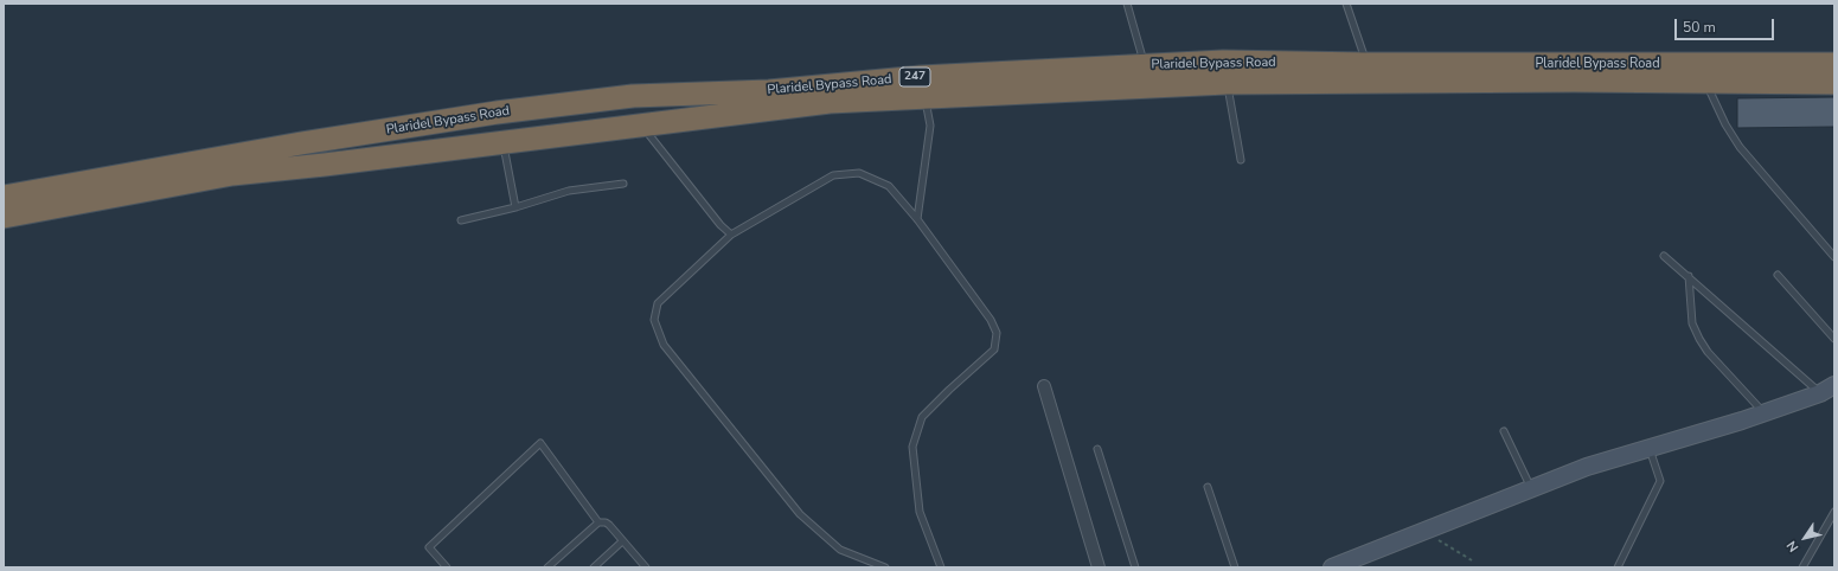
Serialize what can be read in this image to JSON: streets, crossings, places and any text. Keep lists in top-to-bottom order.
{
  "streets": {
    "highway": ["Plaridel Bypass Road", "247"]
  },
  "scale_bar": "50 m",
  "north": "bottom left"
}
